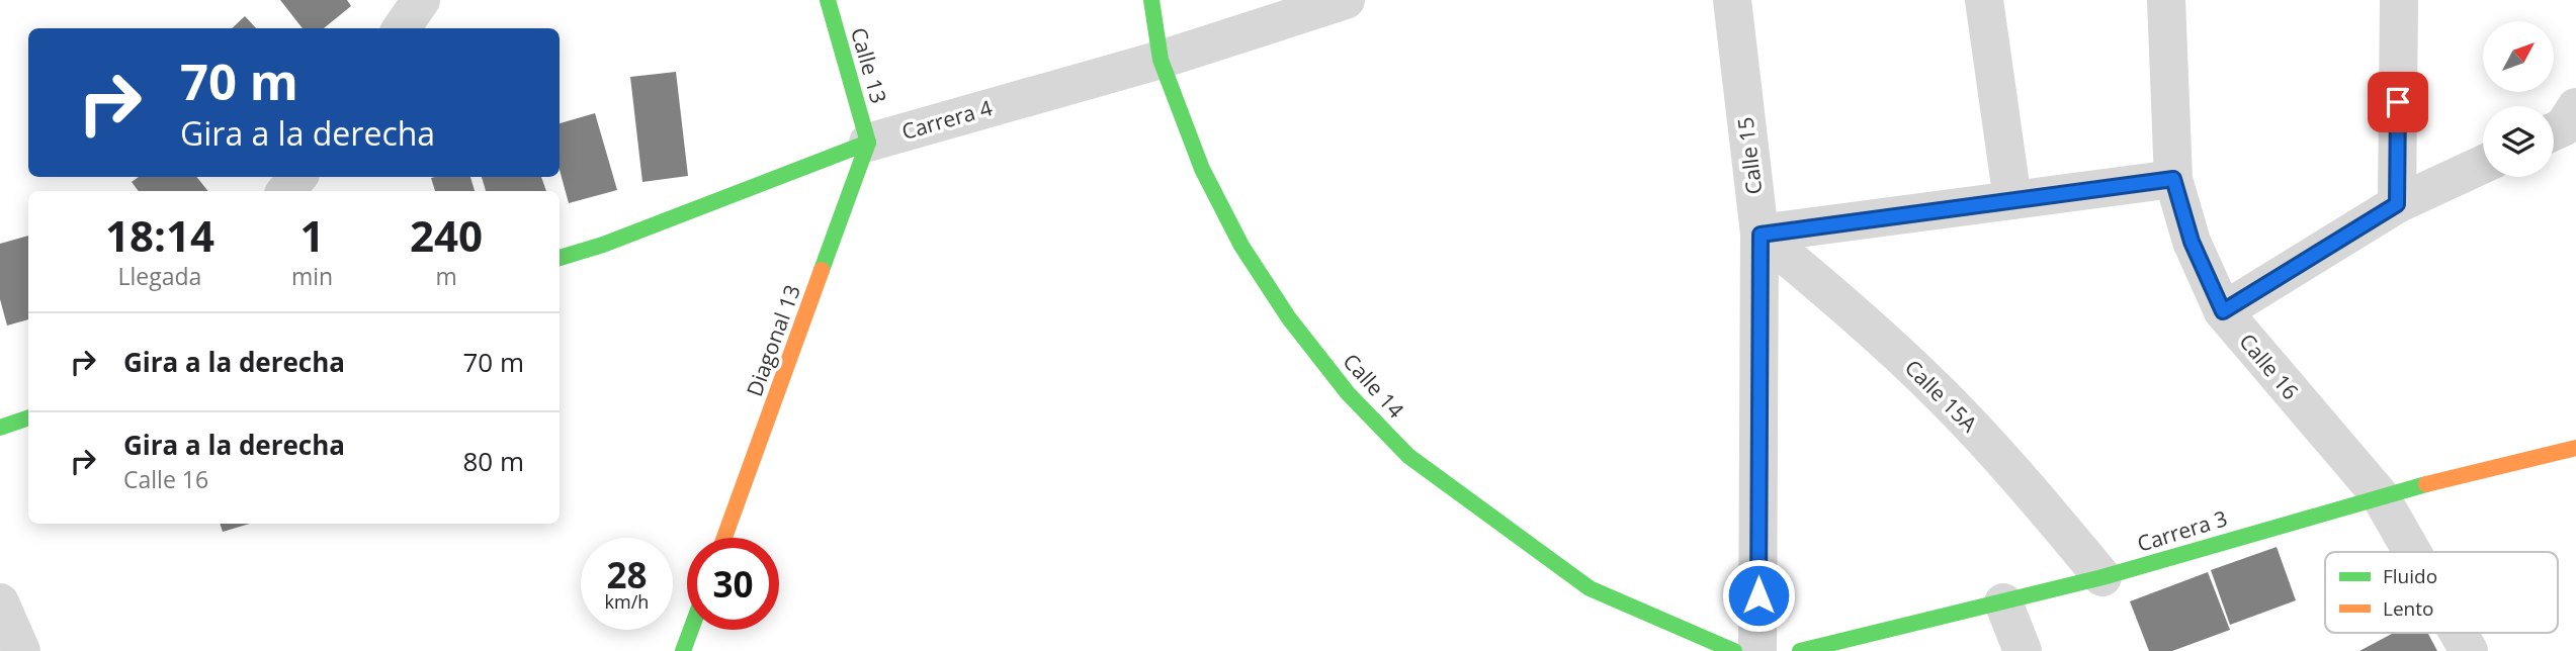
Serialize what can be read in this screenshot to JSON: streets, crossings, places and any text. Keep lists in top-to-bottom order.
{
  "streets": {
    "street": [
      "Calle 13",
      "Carrera 4",
      "Calle 15",
      "Diagonal 13",
      "Calle 16",
      "Calle 14",
      "Calle 15A",
      "Carrera 3"
    ]
  },
  "crossings": [
    ["Calle 13", "Carrera 4"],
    ["Calle 13", "Diagonal 13"],
    ["Carrera 4", "Diagonal 13"],
    ["Carrera 4", "Calle 14"],
    ["Calle 15", "Calle 15A"],
    ["Calle 16", "Carrera 3"],
    ["Calle 15A", "Carrera 3"]
  ],
  "legend": ["Fluido", "Lento"],
  "north": "top right",
  "page": {
    "turn": ["70 m", "Gira a la derecha"],
    "eta": [
      "18:14",
      "Llegada",
      "1",
      "min",
      "240",
      "m"
    ],
    "list": [
      {
        "name": "Gira a la derecha",
        "value": "70 m"
      },
      {
        "name": "Gira a la derecha",
        "note": "Calle 16",
        "value": "80 m"
      }
    ],
    "speed": "28 km/h",
    "limit": "30"
  }
}
